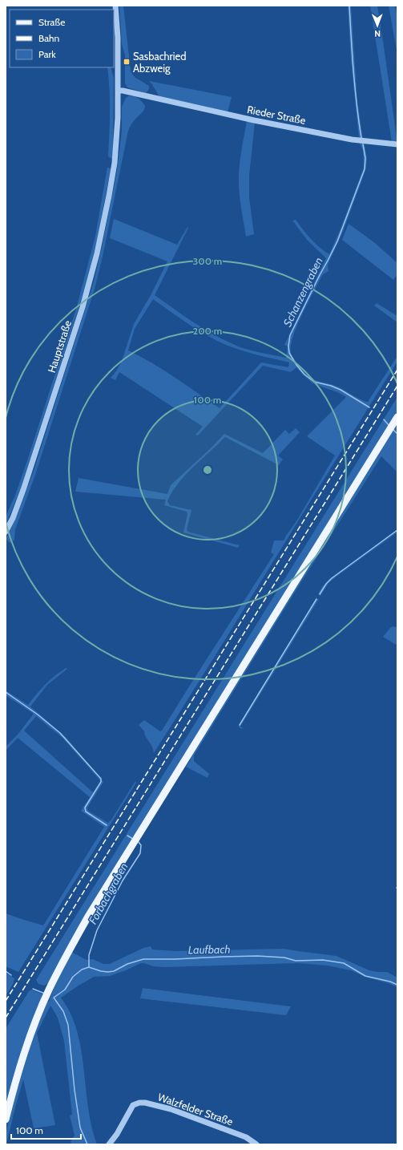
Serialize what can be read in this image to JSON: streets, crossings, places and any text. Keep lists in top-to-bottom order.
{
  "streets": {
    "street": ["Rieder Straße", "Hauptstraße", "Walzfelder Straße"]
  },
  "crossings": [
    ["Rieder Straße", "Hauptstraße"]
  ],
  "water": ["Schanzengraben", "Forbachgraben", "Laufbach"],
  "places": {
    "transit": ["Sasbachried Abzweig"]
  },
  "legend": ["Straße", "Bahn", "Park"],
  "scale_bar": "100 m",
  "north": "bottom",
  "rings": ["300 m", "200 m", "100 m"]
}
